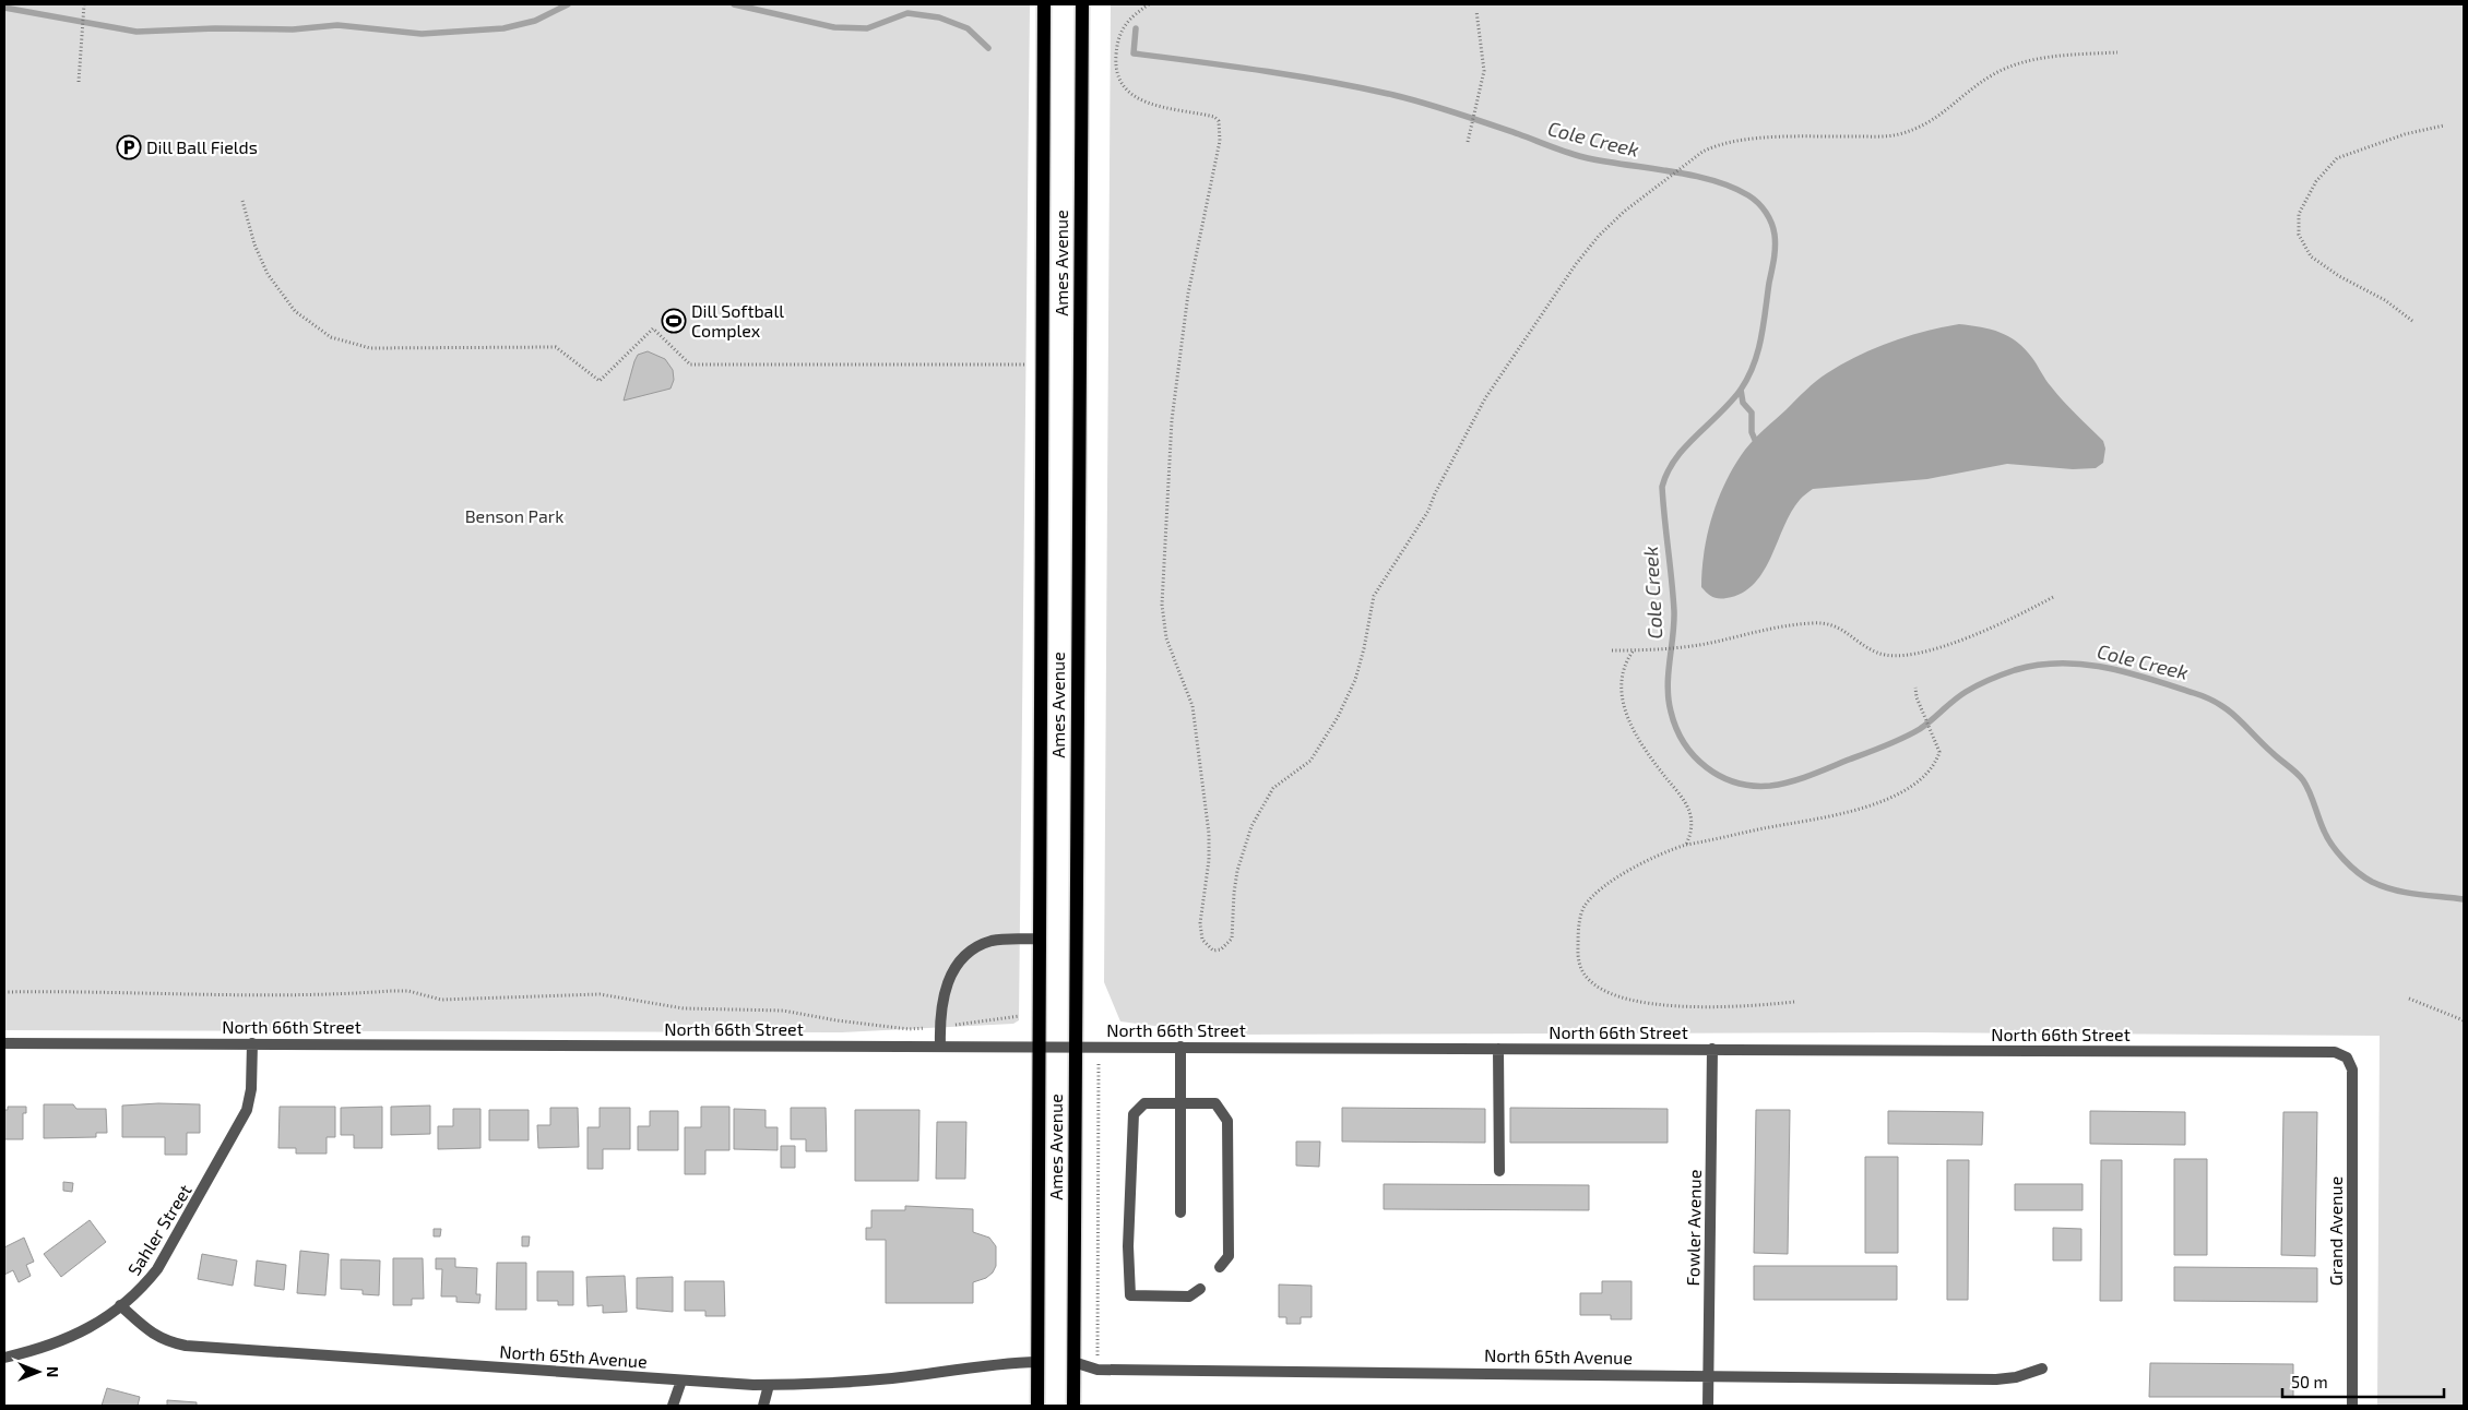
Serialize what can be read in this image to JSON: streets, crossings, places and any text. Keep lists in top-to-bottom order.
{
  "streets": {
    "main road": ["Ames Avenue"],
    "street": [
      "North 66th Street",
      "Fowler Avenue",
      "Sahler Street",
      "Grand Avenue",
      "North 65th Avenue"
    ]
  },
  "crossings": [
    ["Ames Avenue", "North 66th Street"],
    ["Ames Avenue", "North 65th Avenue"],
    ["North 66th Street", "Fowler Avenue"],
    ["North 66th Street", "Sahler Street"],
    ["North 66th Street", "Grand Avenue"],
    ["Fowler Avenue", "North 65th Avenue"],
    ["Sahler Street", "North 65th Avenue"]
  ],
  "water": ["Cole Creek"],
  "parks": ["Benson Park"],
  "places": {
    "parking": ["Dill Ball Fields"],
    "sports": ["Dill Softball Complex"]
  },
  "scale_bar": "50 m",
  "north": "right"
}
